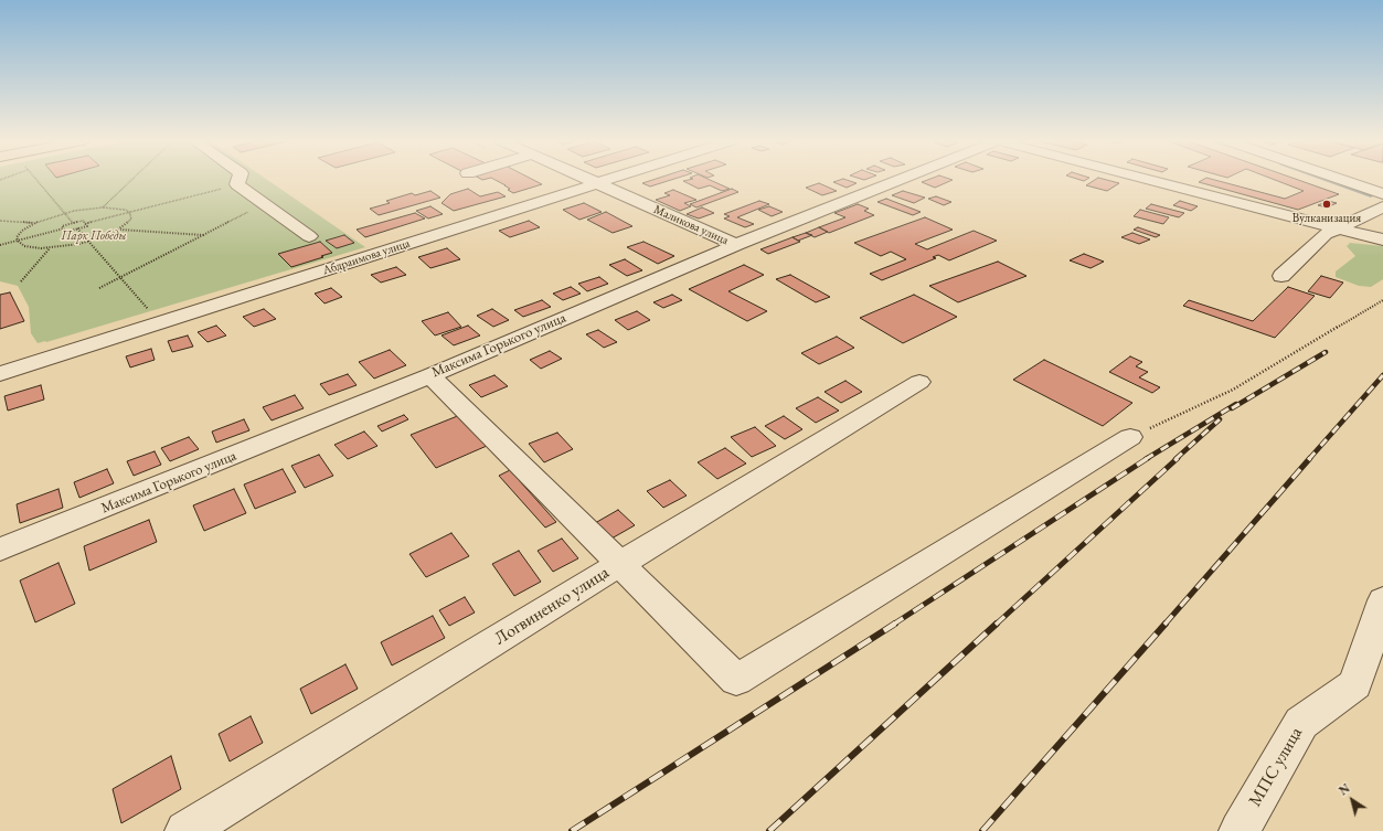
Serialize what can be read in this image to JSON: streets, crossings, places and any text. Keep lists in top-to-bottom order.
{
  "streets": {
    "street": [
      "Маликова улица",
      "Абдраимова улица",
      "Максима Горького улица",
      "Логвиненко улица",
      "МПС улица"
    ]
  },
  "crossings": [
    ["Маликова улица", "Абдраимова улица"],
    ["Маликова улица", "Максима Горького улица"]
  ],
  "parks": ["Парк Победы"],
  "places": ["Вулканизация"],
  "north": "top left"
}
